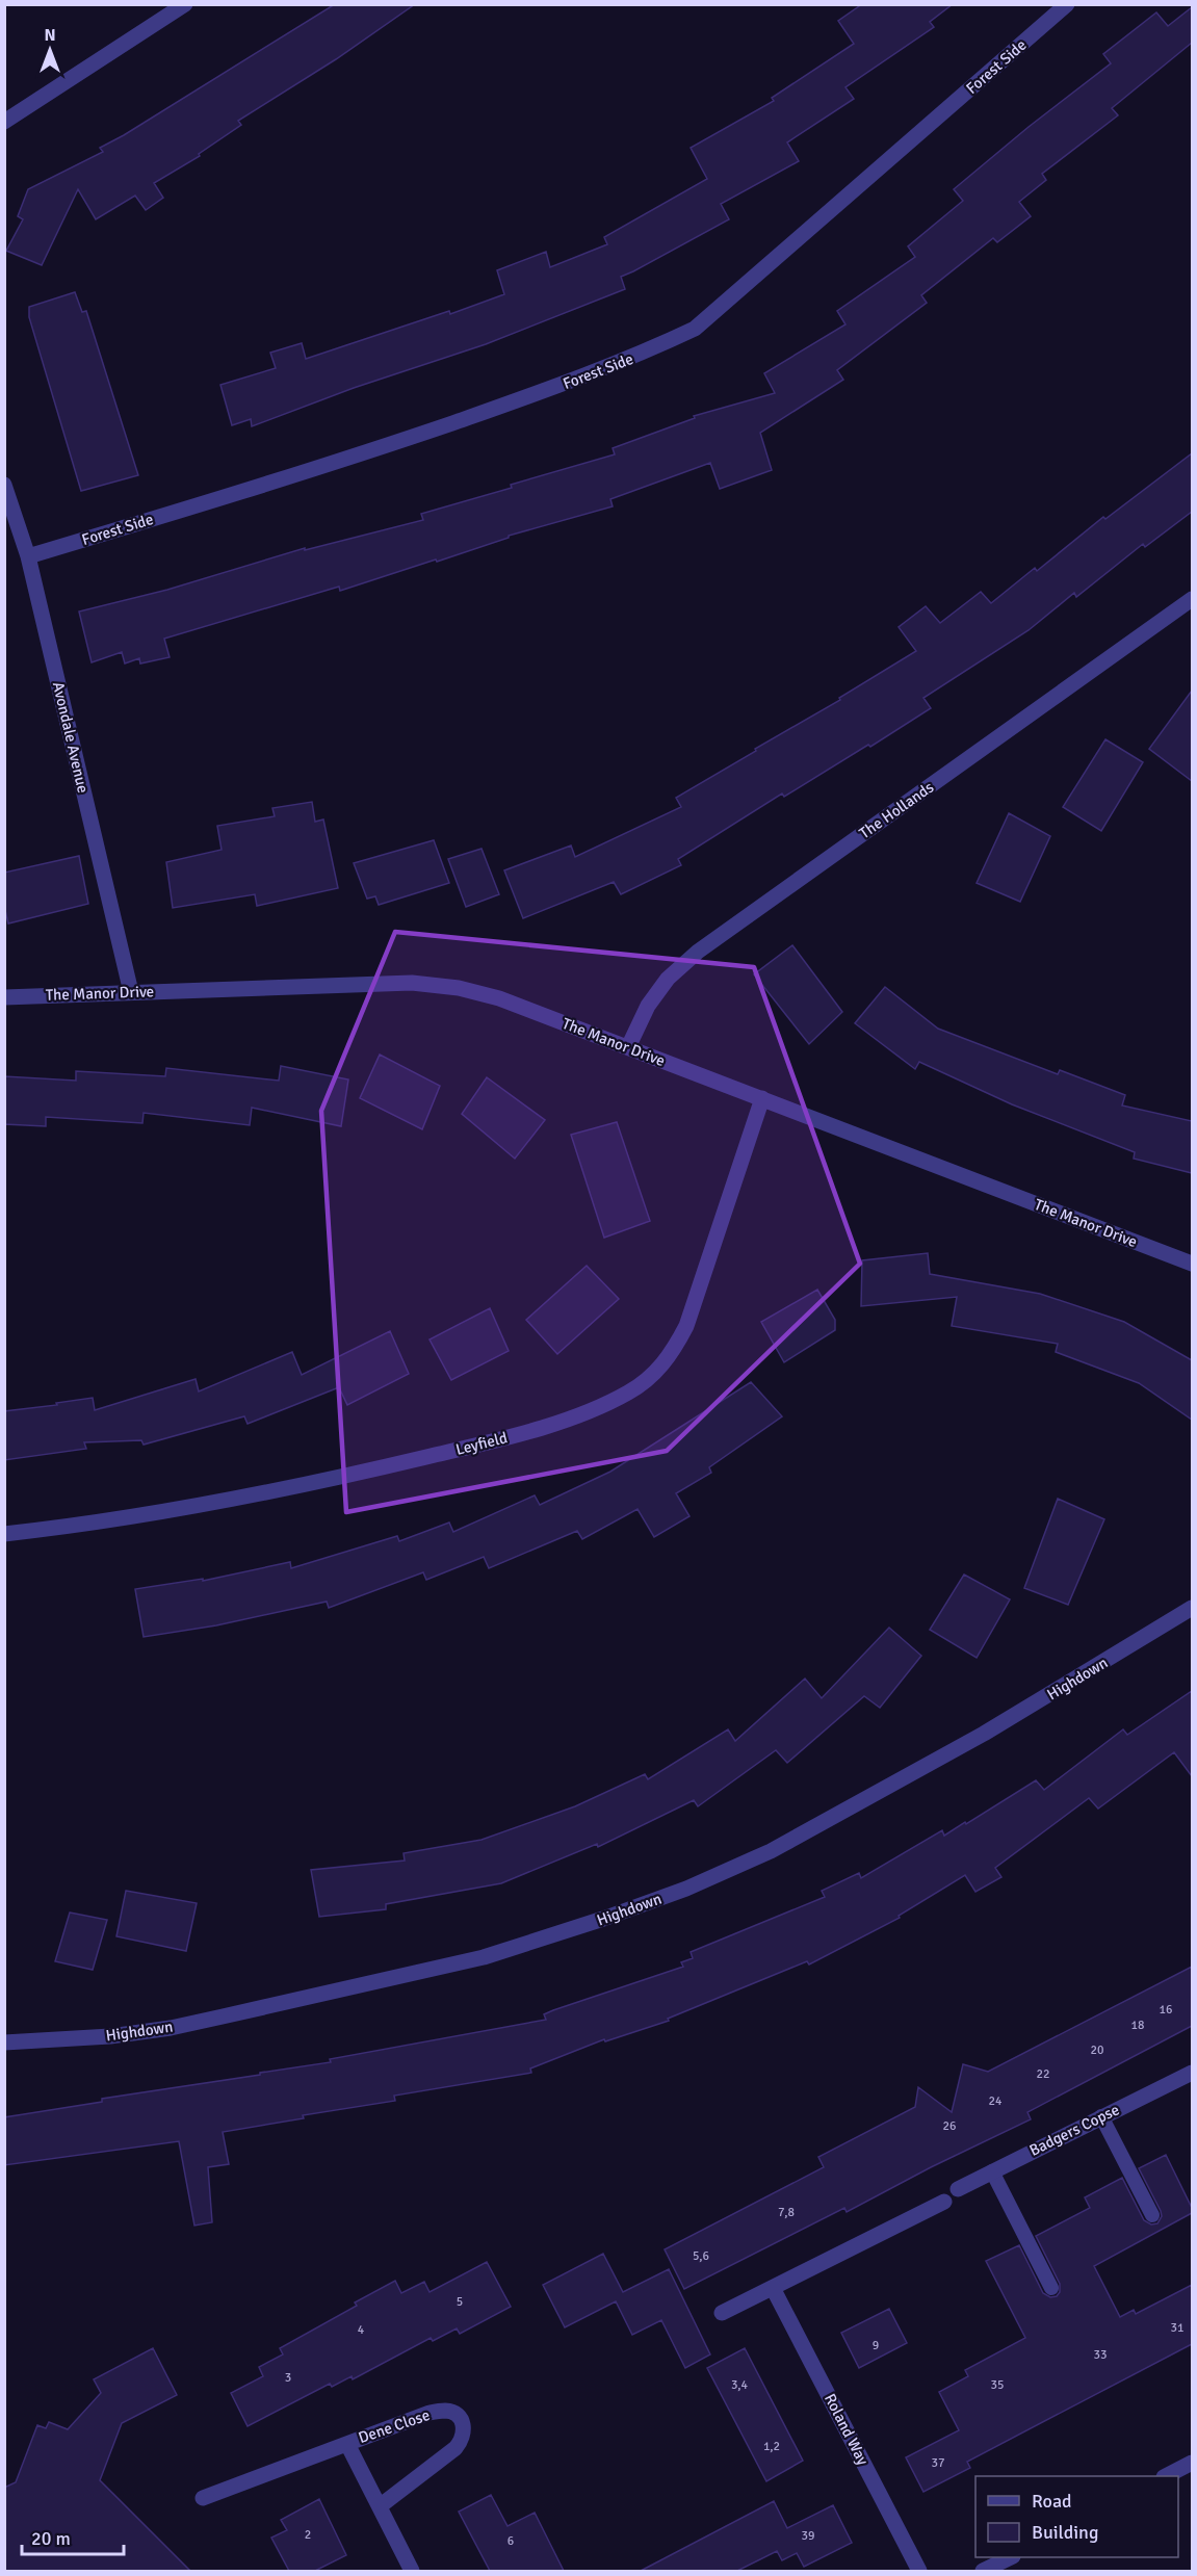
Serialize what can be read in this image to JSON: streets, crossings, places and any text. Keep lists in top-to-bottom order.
{
  "streets": {
    "street": [
      "Forest Side",
      "Avondale Avenue",
      "The Hollands",
      "The Manor Drive",
      "Leyfield",
      "Highdown",
      "Badgers Copse",
      "Dene Close",
      "Roland Way"
    ]
  },
  "crossings": [
    ["Forest Side", "Avondale Avenue"],
    ["Avondale Avenue", "The Manor Drive"],
    ["The Hollands", "The Manor Drive"],
    ["The Manor Drive", "Leyfield"]
  ],
  "house_numbers": [
    "16",
    "18",
    "20",
    "22",
    "24",
    "26",
    "7,8",
    "5,6",
    "5",
    "31",
    "4",
    "9",
    "33",
    "3",
    "3,4",
    "35",
    "1,2",
    "37",
    "2",
    "39",
    "6"
  ],
  "legend": ["Road", "Building"],
  "scale_bar": "20 m",
  "north": "top"
}
